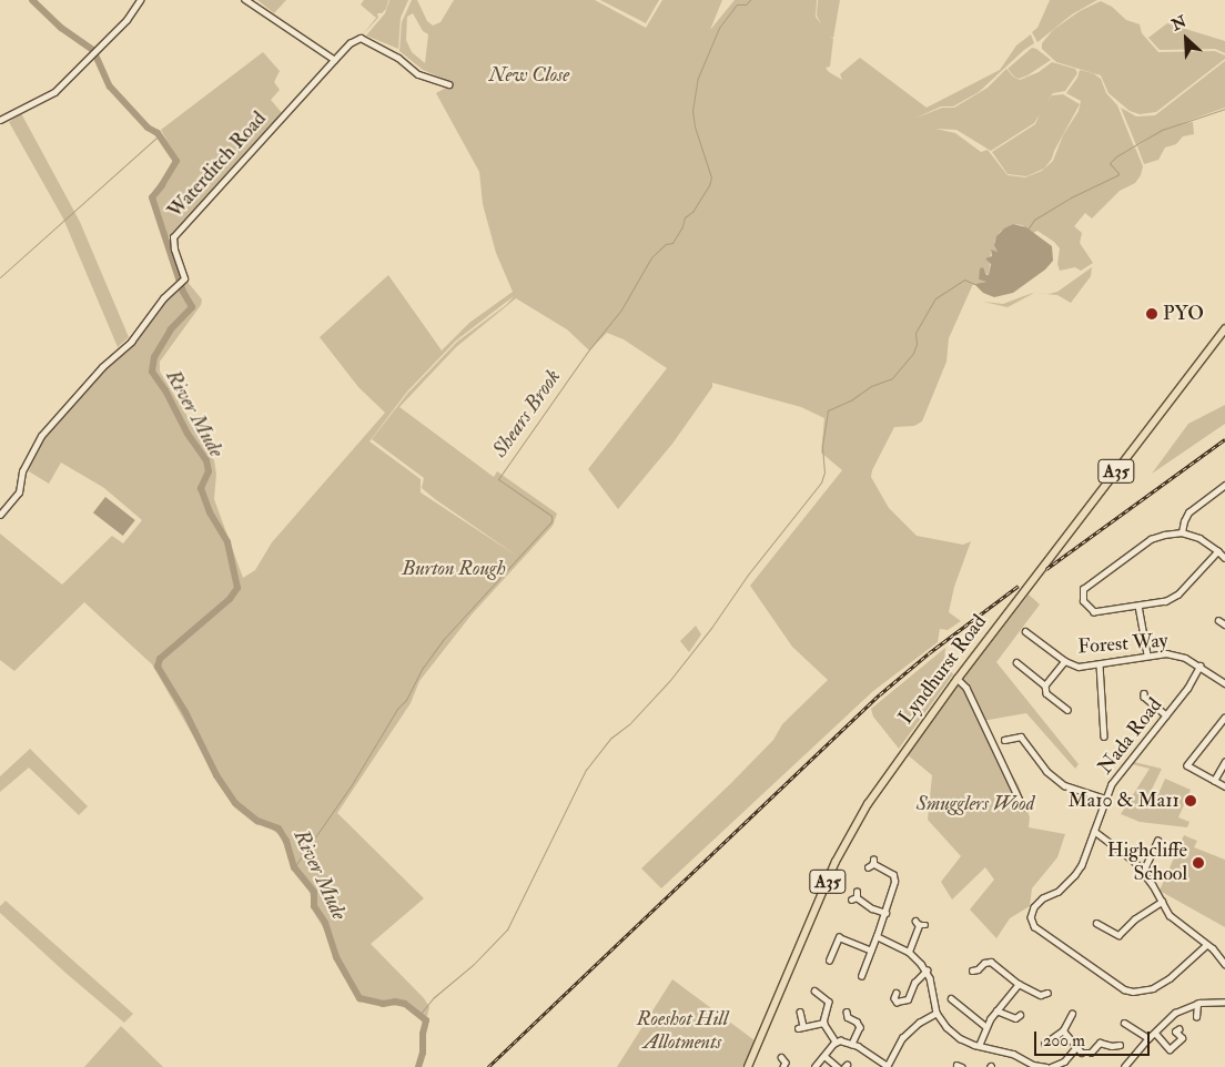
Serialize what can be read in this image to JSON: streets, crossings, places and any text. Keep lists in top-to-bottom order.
{
  "streets": {
    "main road": ["A35", "Lyndhurst Road"],
    "street": ["Waterditch Road", "Forest Way", "Nada Road"]
  },
  "crossings": [
    ["Forest Way", "Nada Road"]
  ],
  "water": ["River Mude", "Shears Brook"],
  "parks": [
    "New Close",
    "Burton Rough",
    "Smugglers Wood",
    "Roeshot Hill Allotments"
  ],
  "places": ["PYO", "Ma10 & Ma11", "Highcliffe School"],
  "scale_bar": "200 m",
  "north": "top left"
}
